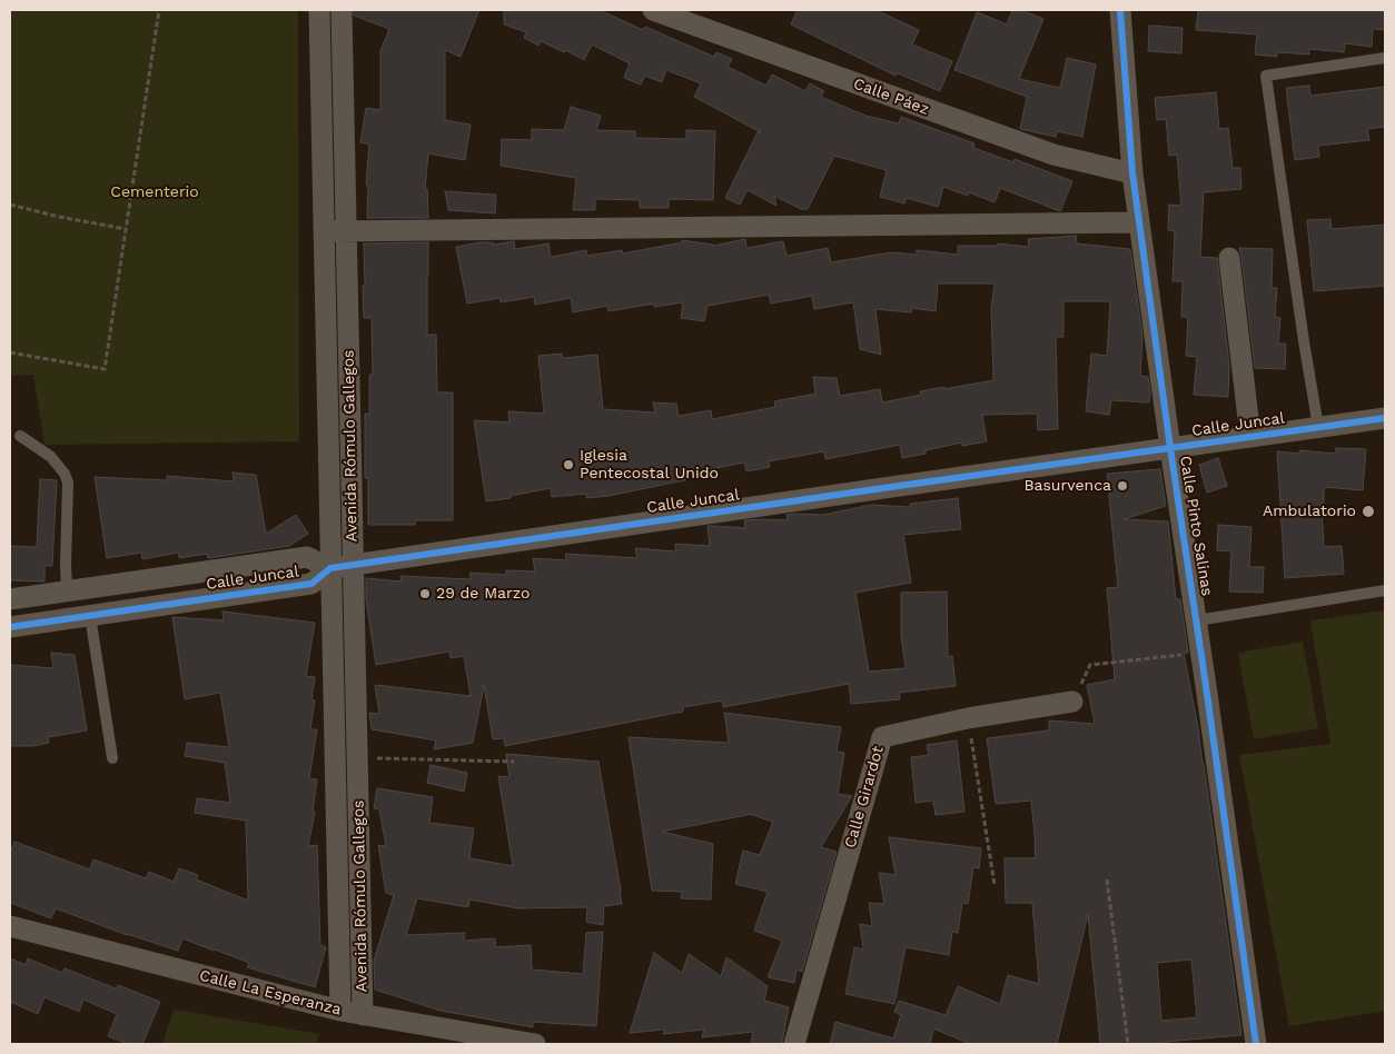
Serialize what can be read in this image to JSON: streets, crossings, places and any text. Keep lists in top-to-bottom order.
{
  "streets": {
    "street": [
      "Calle Páez",
      "Calle Juncal",
      "Avenida Rómulo Gallegos",
      "Calle Pinto Salinas",
      "Calle Girardot",
      "Calle La Esperanza"
    ]
  },
  "crossings": [
    ["Calle Páez", "Calle Pinto Salinas"],
    ["Calle Juncal", "Avenida Rómulo Gallegos"],
    ["Calle Juncal", "Calle Pinto Salinas"],
    ["Avenida Rómulo Gallegos", "Calle La Esperanza"]
  ],
  "parks": ["Cementerio"],
  "places": [
    "Iglesia Pentecostal Unido",
    "Basurvenca",
    "Ambulatorio",
    "29 de Marzo"
  ]
}
